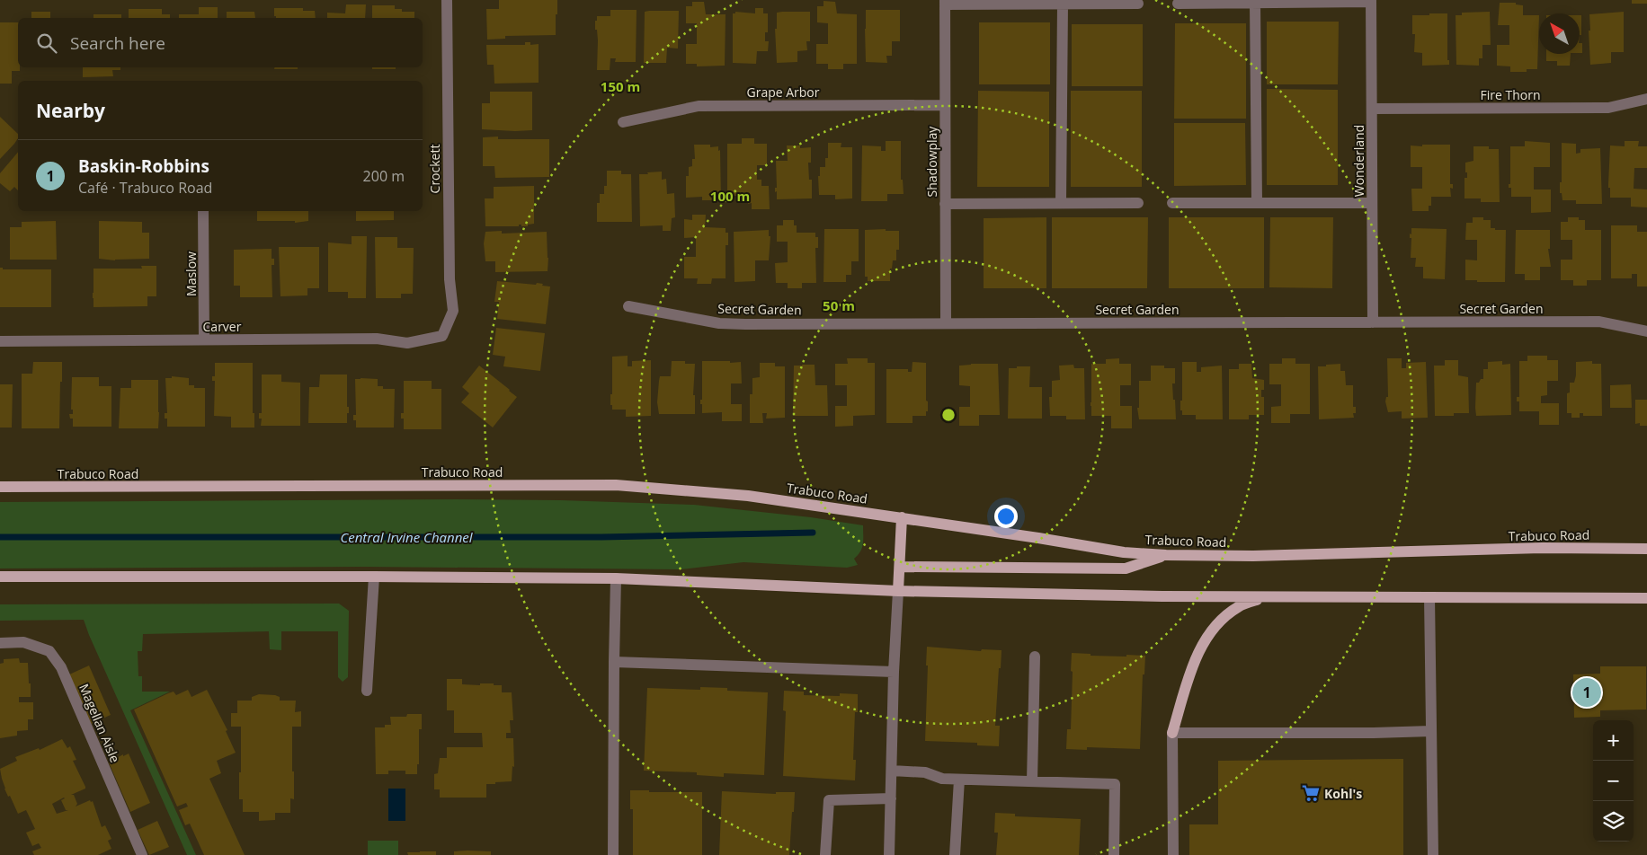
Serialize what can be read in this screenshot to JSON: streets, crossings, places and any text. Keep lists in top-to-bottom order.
{
  "streets": {
    "main road": ["Trabuco Road"],
    "street": [
      "Grape Arbor",
      "Fire Thorn",
      "Wonderland",
      "Shadowplay",
      "Crockett",
      "Maslow",
      "Secret Garden",
      "Carver",
      "Magellan Aisle"
    ]
  },
  "crossings": [
    ["Grape Arbor", "Shadowplay"],
    ["Fire Thorn", "Wonderland"],
    ["Wonderland", "Secret Garden"],
    ["Shadowplay", "Secret Garden"],
    ["Crockett", "Carver"],
    ["Maslow", "Carver"]
  ],
  "water": ["Central Irvine Channel"],
  "places": {
    "supermarket": ["Kohl's"]
  },
  "north": "top left",
  "page": {
    "search": "Search here",
    "heading": "Nearby",
    "list": [
      {
        "mark": "1",
        "name": "Baskin-Robbins",
        "note": "Café · Trabuco Road",
        "value": "200 m"
      }
    ],
    "pins": "1",
    "map_buttons": ["+", "−"]
  },
  "rings": ["150 m", "100 m", "50 m"]
}
